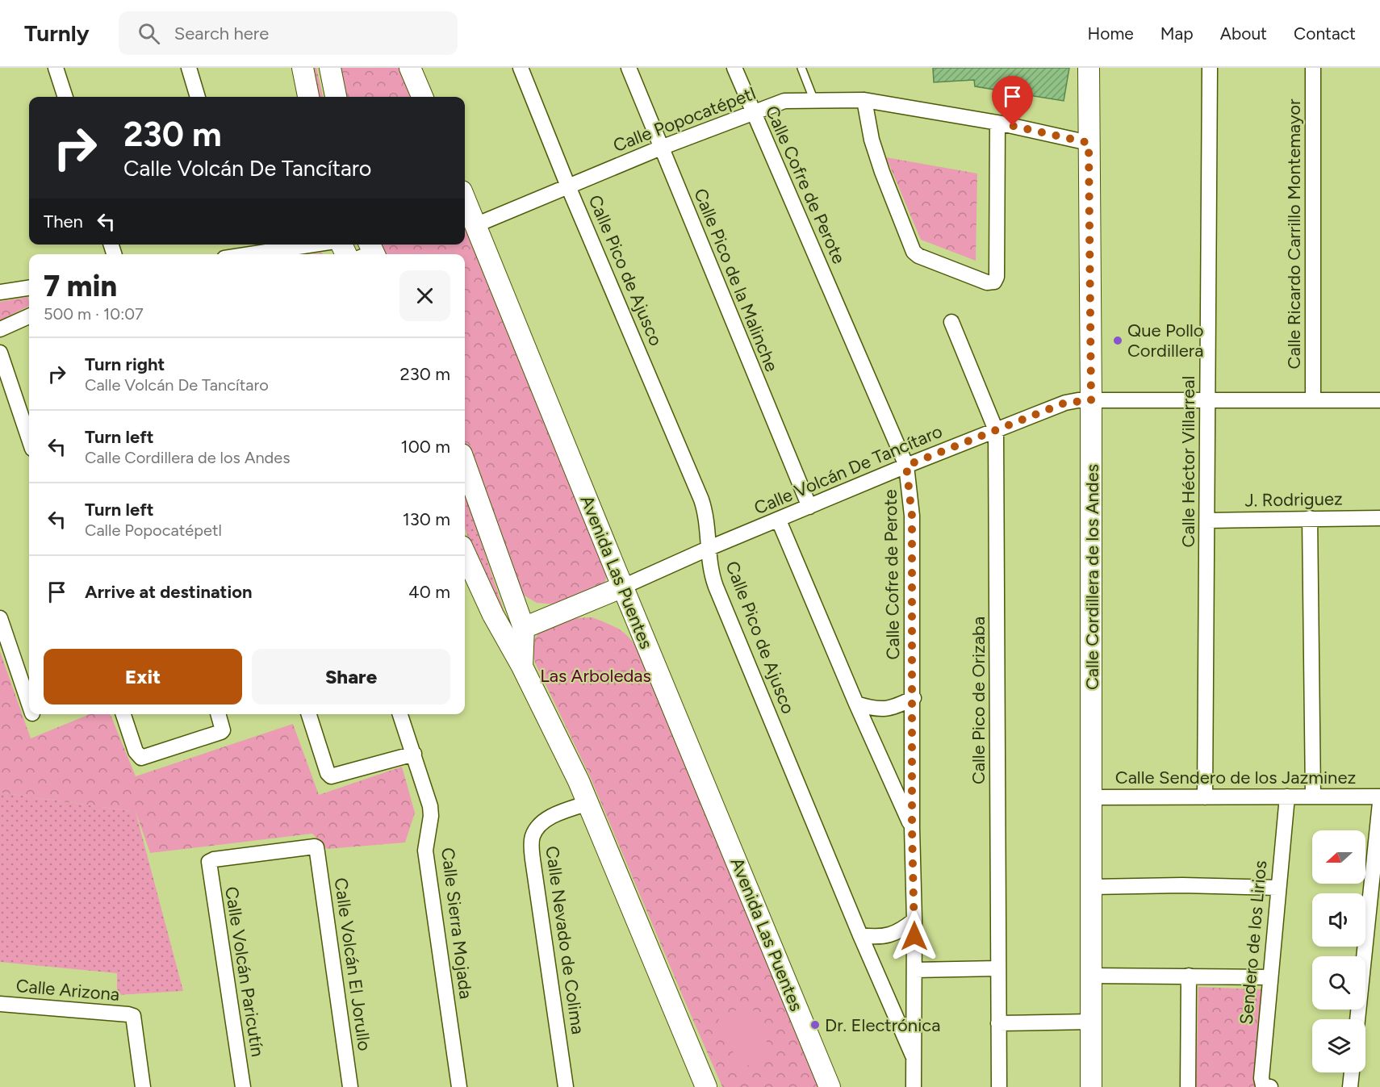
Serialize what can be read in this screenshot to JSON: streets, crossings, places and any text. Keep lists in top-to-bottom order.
{
  "streets": {
    "street": [
      "Calle Popocatépetl",
      "Calle Cofre de Perote",
      "Calle Ricardo Carrillo Montemayor",
      "Calle Pico de Ajusco",
      "Calle Pico de la Malinche",
      "Calle Héctor Villarreal",
      "Calle Volcán De Tancítaro",
      "J. Rodriguez",
      "Avenida Las Puentes",
      "Calle Cordillera de los Andes",
      "Calle Pico de Orizaba",
      "Calle Sendero de los Jazminez",
      "Calle Sierra Mojada",
      "Calle Nevado de Colima",
      "Sendero de los Lirios",
      "Calle Volcán El Jorullo",
      "Calle Volcán Paricutín",
      "Calle Arizona"
    ]
  },
  "crossings": [
    ["Calle Popocatépetl", "Calle Cofre de Perote"],
    ["Calle Popocatépetl", "Calle Pico de Ajusco"],
    ["Calle Popocatépetl", "Calle Pico de la Malinche"],
    ["Calle Popocatépetl", "Avenida Las Puentes"],
    ["Calle Popocatépetl", "Calle Cordillera de los Andes"],
    ["Calle Cofre de Perote", "Calle Pico de Ajusco"],
    ["Calle Cofre de Perote", "Calle Volcán De Tancítaro"],
    ["Calle Ricardo Carrillo Montemayor", "Calle Volcán De Tancítaro"],
    ["Calle Pico de Ajusco", "Calle Volcán De Tancítaro"],
    ["Calle Pico de la Malinche", "Calle Volcán De Tancítaro"],
    ["Calle Héctor Villarreal", "Calle Volcán De Tancítaro"],
    ["Calle Héctor Villarreal", "J. Rodriguez"],
    ["Calle Héctor Villarreal", "Calle Sendero de los Jazminez"],
    ["Calle Volcán De Tancítaro", "Avenida Las Puentes"],
    ["Calle Volcán De Tancítaro", "Calle Cordillera de los Andes"],
    ["Calle Volcán De Tancítaro", "Calle Pico de Orizaba"],
    ["Calle Cordillera de los Andes", "Calle Sendero de los Jazminez"],
    ["Calle Sendero de los Jazminez", "Sendero de los Lirios"],
    ["Calle Volcán El Jorullo", "Calle Volcán Paricutín"]
  ],
  "parks": ["Las Arboledas"],
  "places": ["Que Pollo Cordillera", "Dr. Electrónica"],
  "north": "left",
  "page": {
    "header": "Turnly",
    "search": "Search here",
    "nav": [
      "Home",
      "Map",
      "About",
      "Contact"
    ],
    "turn": ["230 m", "Calle Volcán De Tancítaro"],
    "then": "Then",
    "heading": ["7 min", "500 m · 10:07"],
    "list": [
      {
        "name": "Turn right",
        "note": "Calle Volcán De Tancítaro",
        "value": "230 m"
      },
      {
        "name": "Turn left",
        "note": "Calle Cordillera de los Andes",
        "value": "100 m"
      },
      {
        "name": "Turn left",
        "note": "Calle Popocatépetl",
        "value": "130 m"
      },
      {
        "name": "Arrive at destination",
        "value": "40 m"
      }
    ],
    "buttons": ["Exit", "Share"]
  }
}
